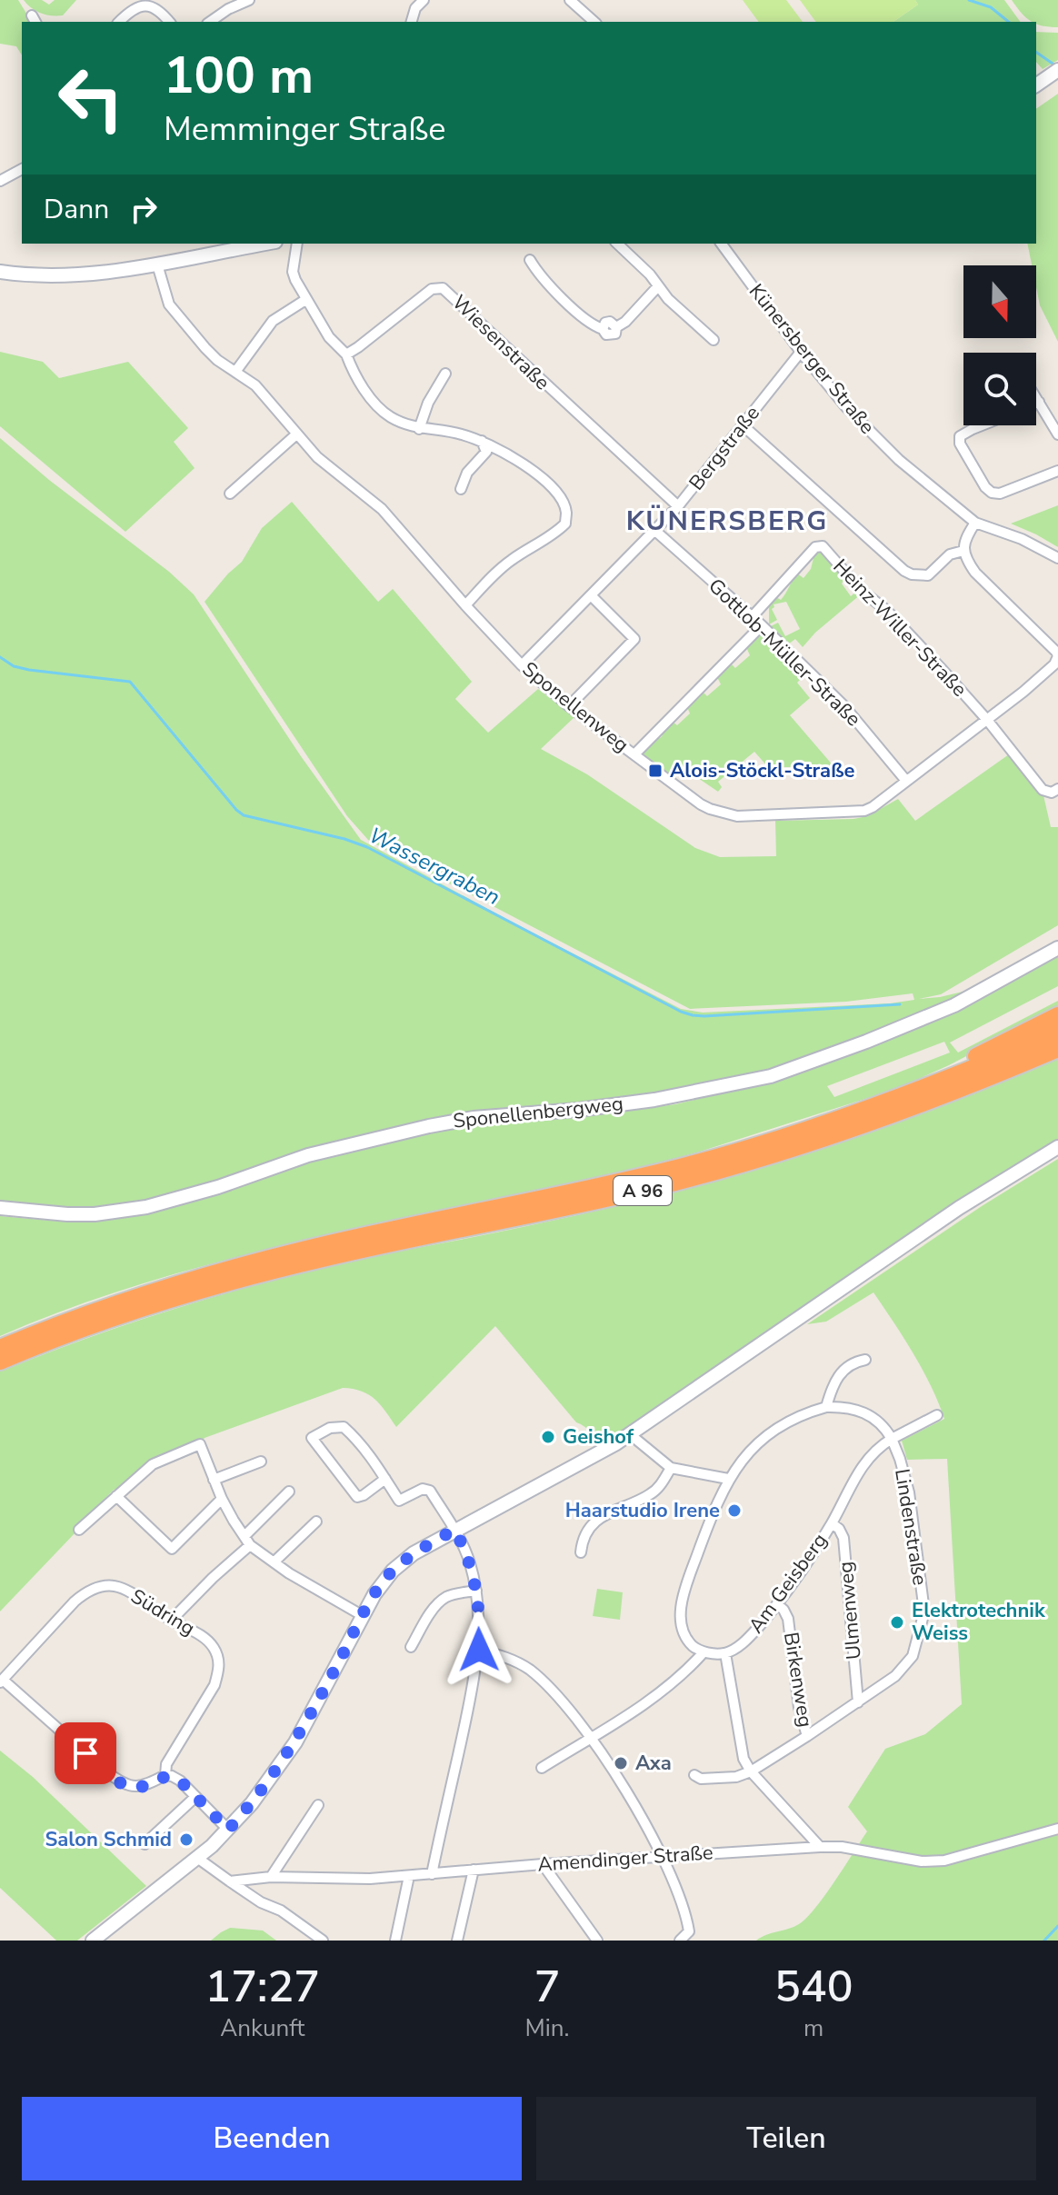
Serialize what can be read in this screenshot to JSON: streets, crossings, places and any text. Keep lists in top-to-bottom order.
{
  "streets": {
    "highway": ["A 96"],
    "street": [
      "Wiesenstraße",
      "Künersberger Straße",
      "Bergstraße",
      "Heinz-Willer-Straße",
      "Gottlob-Müller-Straße",
      "Sponellenweg",
      "Sponellenbergweg",
      "Lindenstraße",
      "Am Geisberg",
      "Ulmenweg",
      "Südring",
      "Birkenweg",
      "Amendinger Straße"
    ]
  },
  "crossings": [
    ["Wiesenstraße", "Bergstraße"],
    ["Künersberger Straße", "Bergstraße"],
    ["Bergstraße", "Gottlob-Müller-Straße"],
    ["Bergstraße", "Sponellenweg"],
    ["Heinz-Willer-Straße", "Gottlob-Müller-Straße"],
    ["Heinz-Willer-Straße", "Sponellenweg"],
    ["Gottlob-Müller-Straße", "Sponellenweg"],
    ["Lindenstraße", "Am Geisberg"],
    ["Lindenstraße", "Ulmenweg"],
    ["Lindenstraße", "Birkenweg"],
    ["Am Geisberg", "Ulmenweg"],
    ["Am Geisberg", "Birkenweg"]
  ],
  "districts": ["KÜNERSBERG"],
  "water": ["Wassergraben"],
  "places": {
    "transit": ["Alois-Stöckl-Straße"],
    "other": [
      "Geishof",
      "Haarstudio Irene",
      "Elektrotechnik Weiss",
      "Axa",
      "Salon Schmid"
    ]
  },
  "north": "bottom",
  "page": {
    "turn": ["100 m", "Memminger Straße"],
    "then": "Dann",
    "eta": [
      "17:27",
      "Ankunft",
      "7",
      "Min.",
      "540",
      "m"
    ],
    "buttons": ["Beenden", "Teilen"]
  }
}
